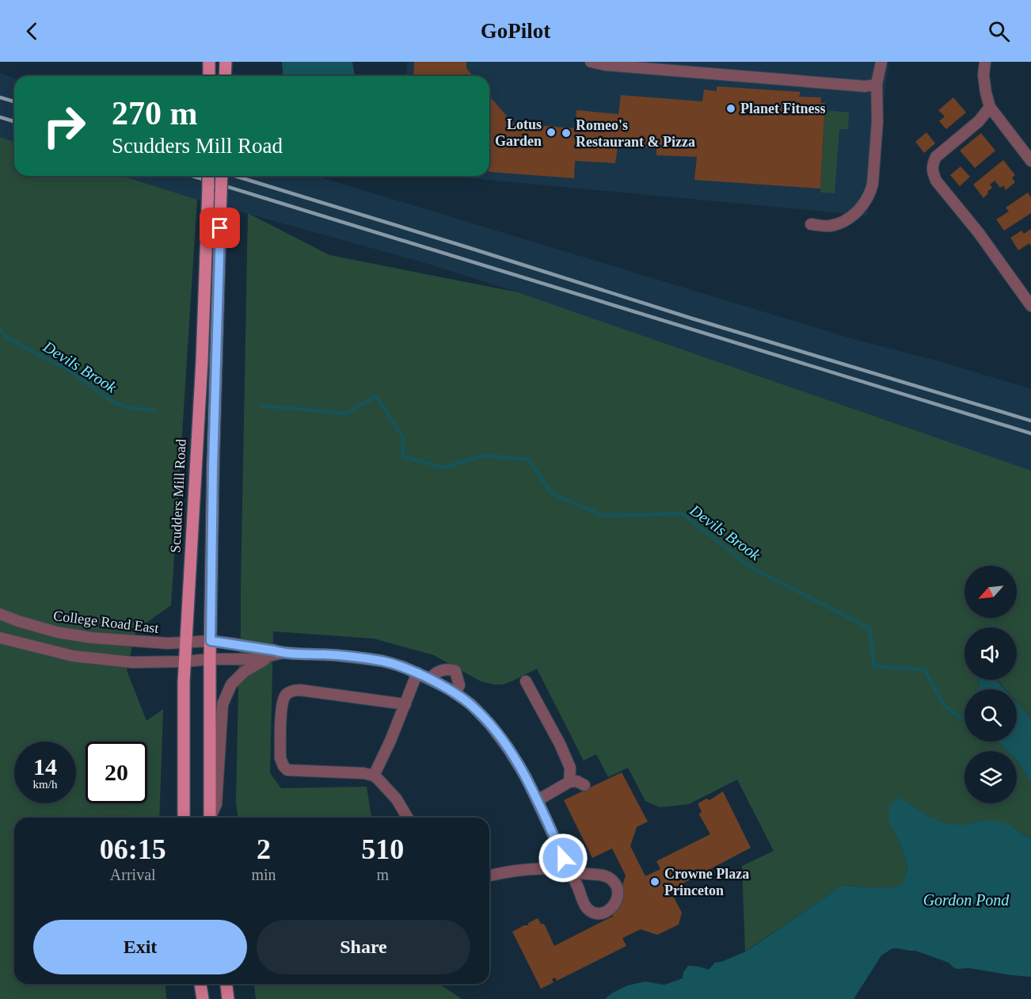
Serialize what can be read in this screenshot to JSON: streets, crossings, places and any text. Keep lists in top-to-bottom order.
{
  "streets": {
    "main road": ["Scudders Mill Road"],
    "street": ["College Road East"]
  },
  "crossings": [
    ["Scudders Mill Road", "College Road East"]
  ],
  "water": ["Devils Brook", "Gordon Pond"],
  "places": [
    "Planet Fitness",
    "Lotus Garden",
    "Romeo's Restaurant & Pizza",
    "Crowne Plaza Princeton"
  ],
  "north": "bottom left",
  "page": {
    "header": "GoPilot",
    "turn": ["270 m", "Scudders Mill Road"],
    "speed": "14 km/h",
    "limit": "20",
    "eta": [
      "06:15",
      "Arrival",
      "2",
      "min",
      "510",
      "m"
    ],
    "buttons": ["Exit", "Share"]
  }
}
